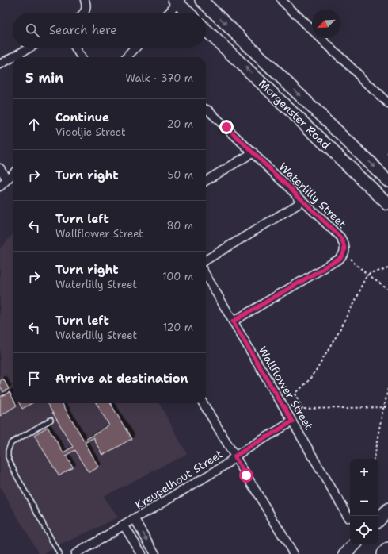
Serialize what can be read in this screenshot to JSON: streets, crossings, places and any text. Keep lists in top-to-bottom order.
{
  "streets": {
    "main road": ["Morgenster Road"],
    "street": ["Waterlilly Street", "Wallflower Street", "Kreupelhout Street"]
  },
  "crossings": [
    ["Wallflower Street", "Kreupelhout Street"]
  ],
  "north": "bottom left",
  "page": {
    "search": "Search here",
    "heading": ["5 min", "Walk · 370 m"],
    "list": [
      ["Continue", "Viooljie Street", "20 m"],
      ["Turn right", "50 m"],
      ["Turn left", "Wallflower Street", "80 m"],
      ["Turn right", "Waterlilly Street", "100 m"],
      ["Turn left", "Waterlilly Street", "120 m"],
      "Arrive at destination"
    ],
    "map_buttons": ["+", "−"]
  }
}
